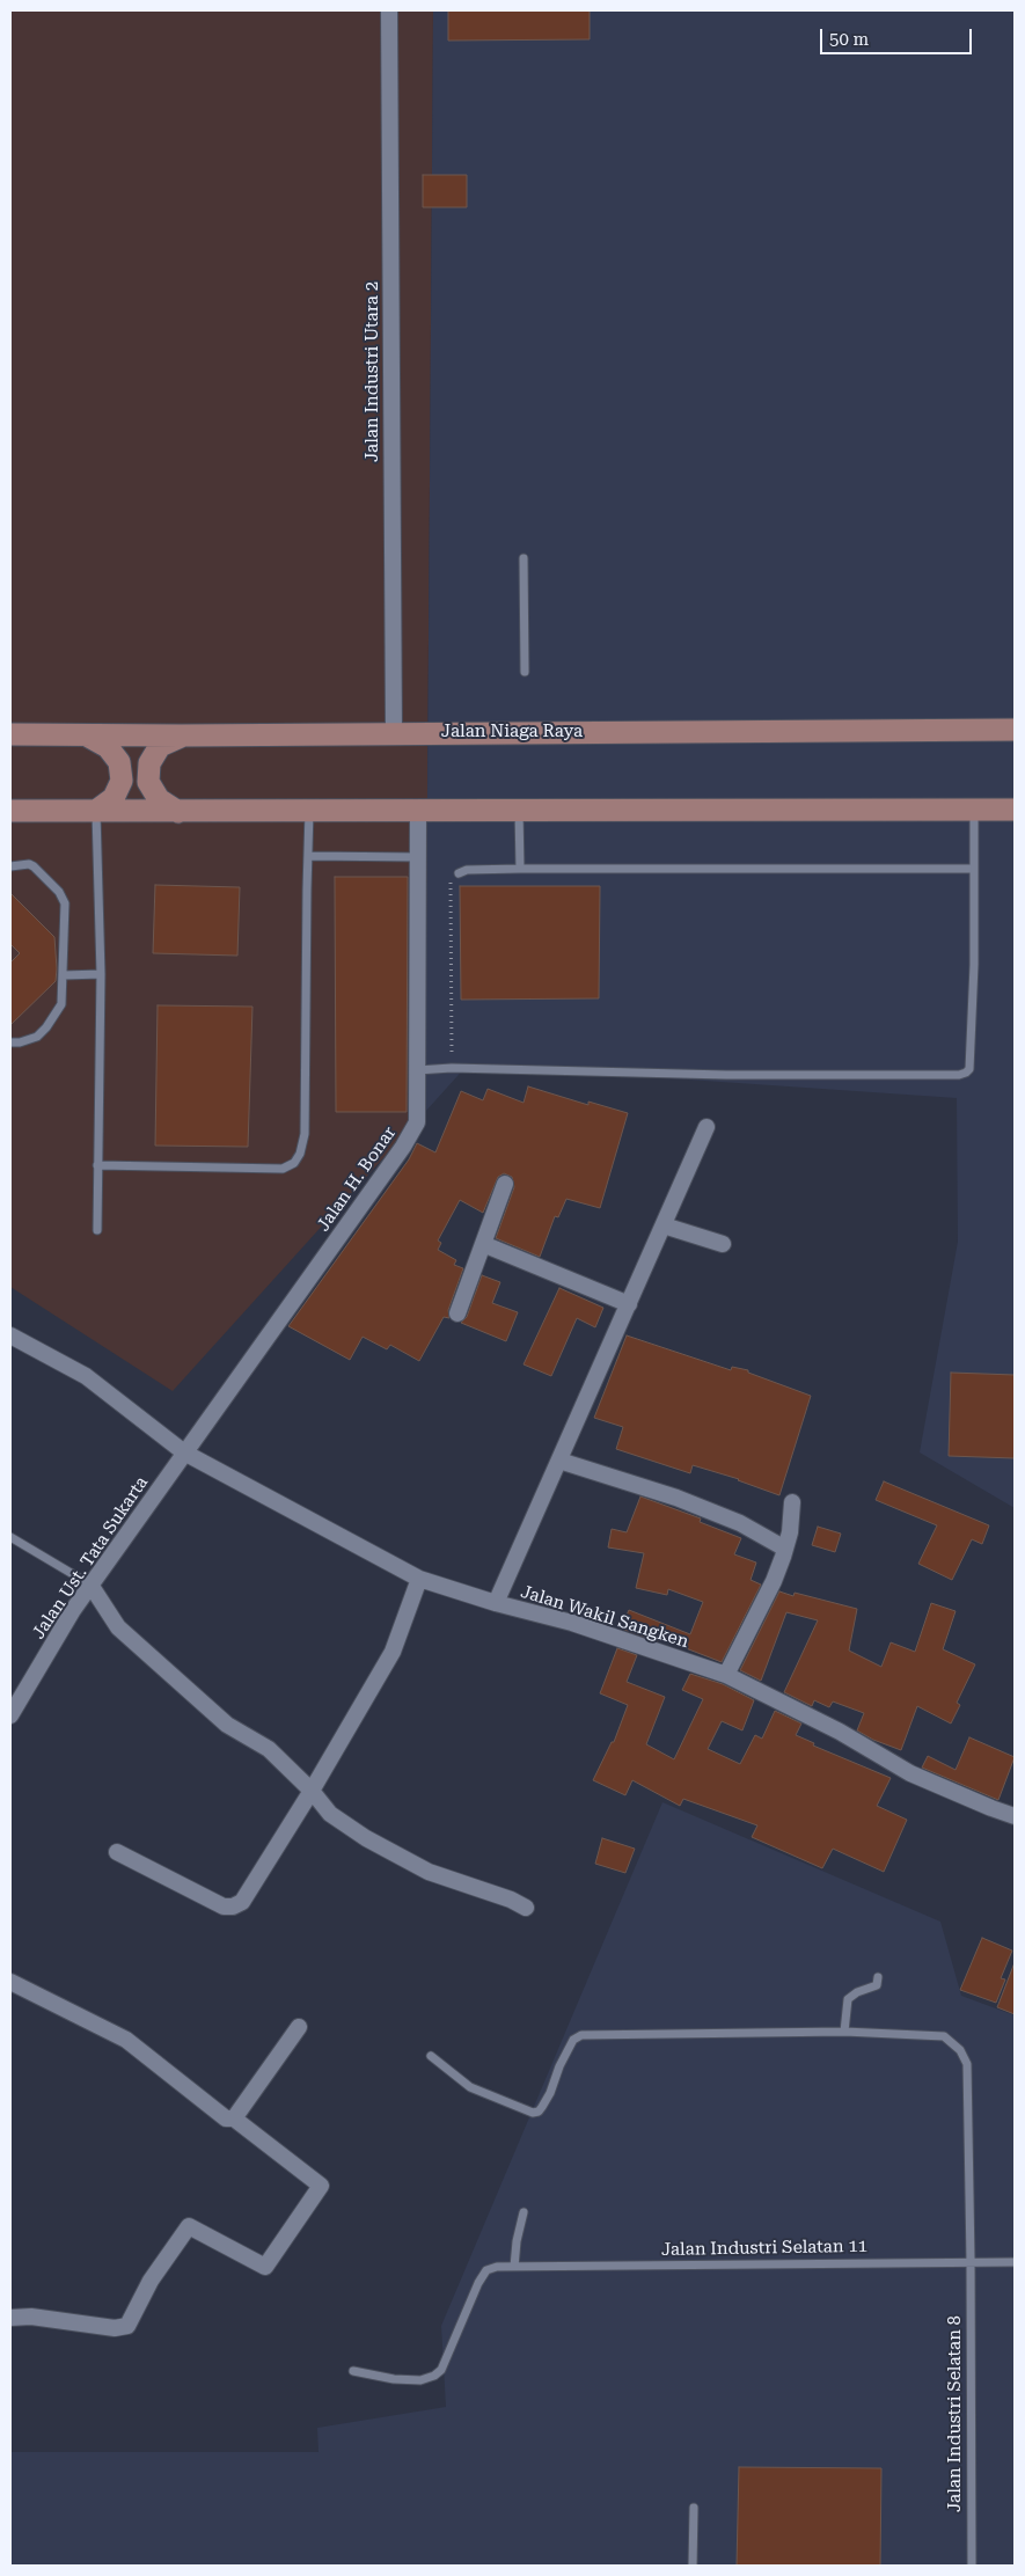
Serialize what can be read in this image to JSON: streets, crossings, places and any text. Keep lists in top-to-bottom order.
{
  "streets": {
    "main road": ["Jalan Niaga Raya"],
    "street": [
      "Jalan Industri Utara 2",
      "Jalan H. Bonar",
      "Jalan Ust. Tata Sukarta",
      "Jalan Wakil Sangken"
    ],
    "lane": ["Jalan Industri Selatan 11", "Jalan Industri Selatan 8"]
  },
  "crossings": [
    ["Jalan Industri Utara 2", "Jalan Niaga Raya"],
    ["Jalan H. Bonar", "Jalan Ust. Tata Sukarta"],
    ["Jalan H. Bonar", "Jalan Wakil Sangken"],
    ["Jalan Ust. Tata Sukarta", "Jalan Wakil Sangken"],
    ["Jalan Industri Selatan 11", "Jalan Industri Selatan 8"]
  ],
  "scale_bar": "50 m"
}
